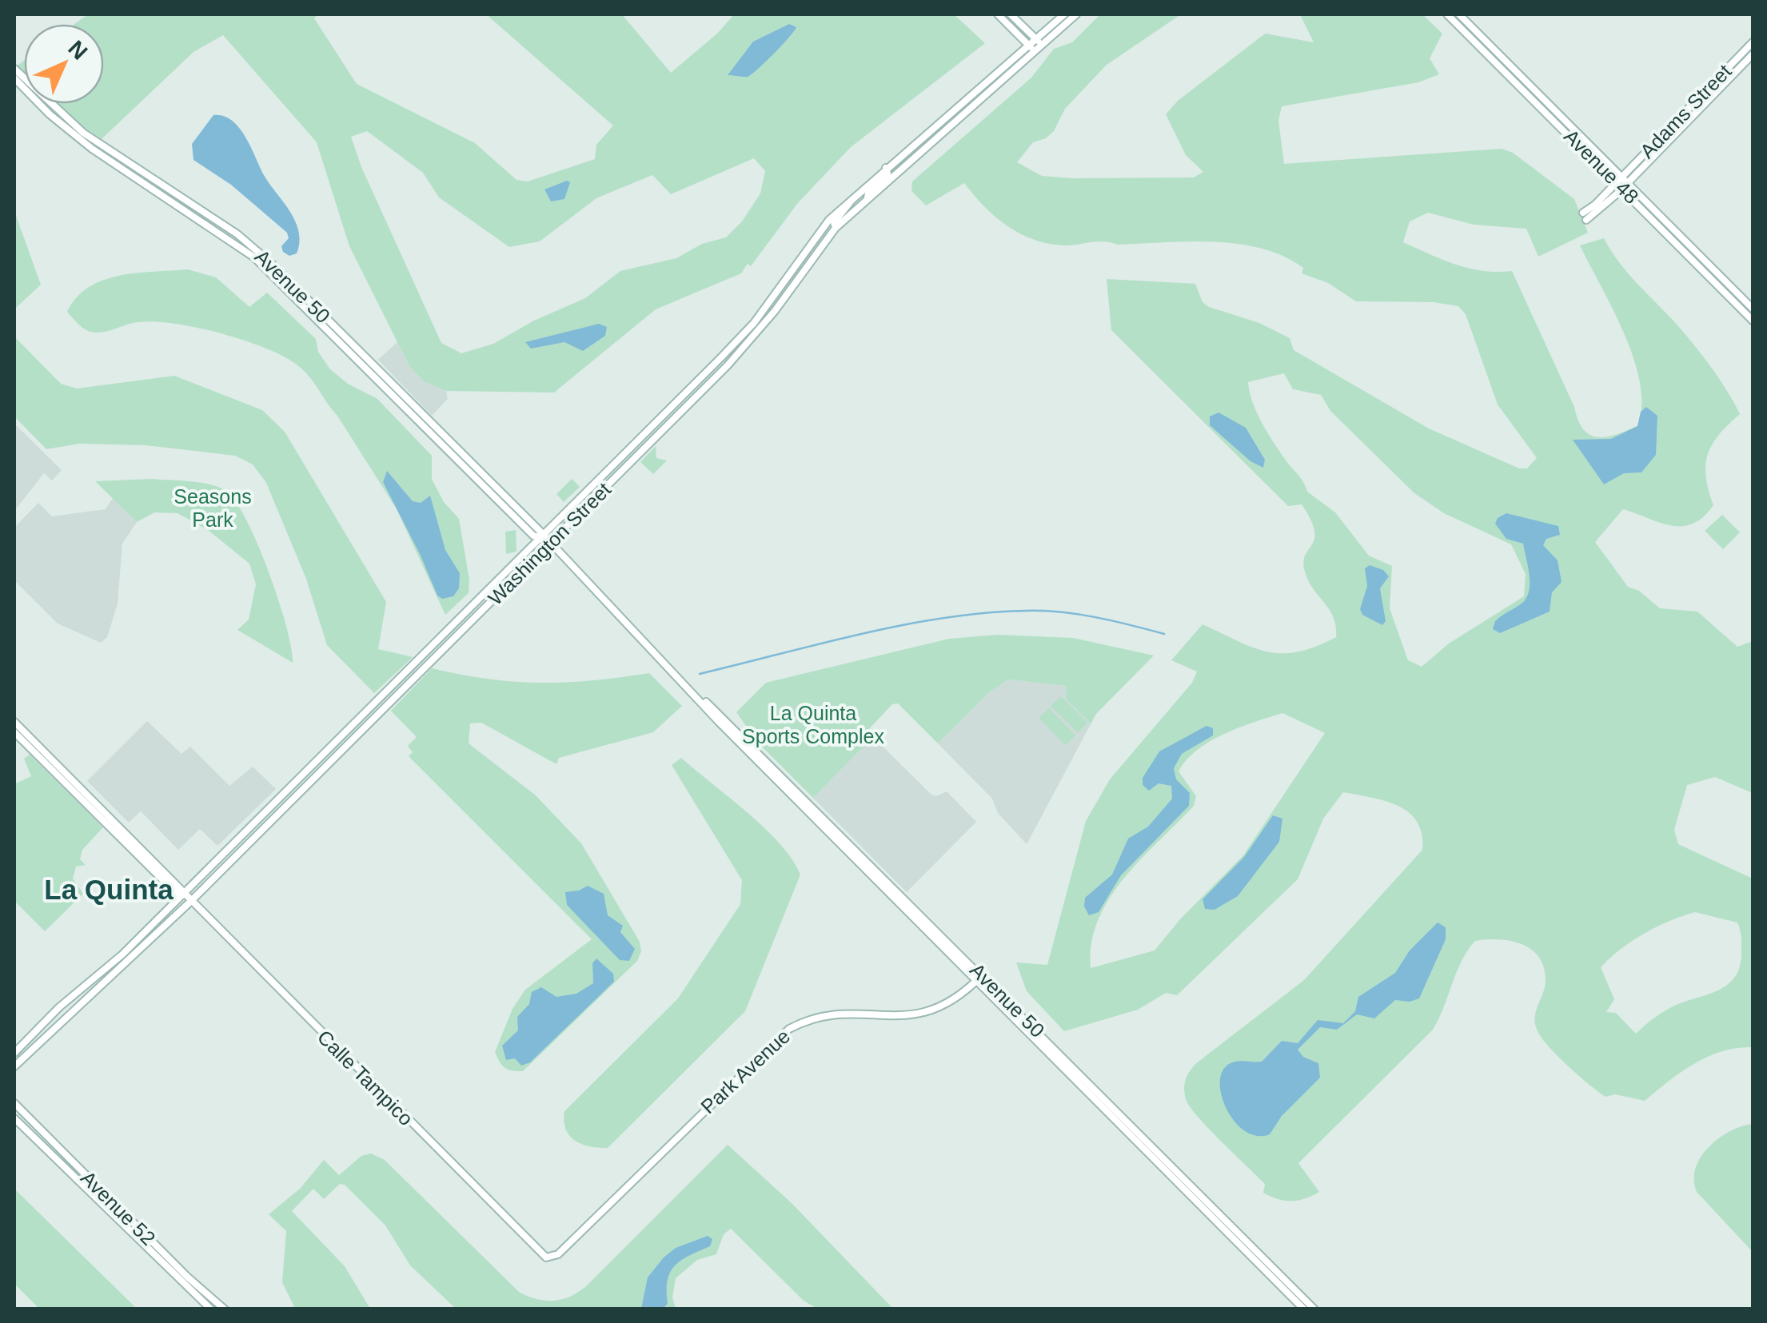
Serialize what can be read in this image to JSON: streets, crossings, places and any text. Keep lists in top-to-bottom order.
{
  "streets": {
    "main road": [
      "Adams Street",
      "Avenue 48",
      "Avenue 50",
      "Washington Street",
      "Park Avenue",
      "Calle Tampico",
      "Avenue 52"
    ]
  },
  "crossings": [
    ["Adams Street", "Avenue 48"],
    ["Avenue 50", "Washington Street"],
    ["Avenue 50", "Park Avenue"],
    ["Washington Street", "Calle Tampico"],
    ["Park Avenue", "Calle Tampico"]
  ],
  "districts": ["La Quinta"],
  "parks": ["Seasons Park", "La Quinta Sports Complex"],
  "north": "top right"
}
